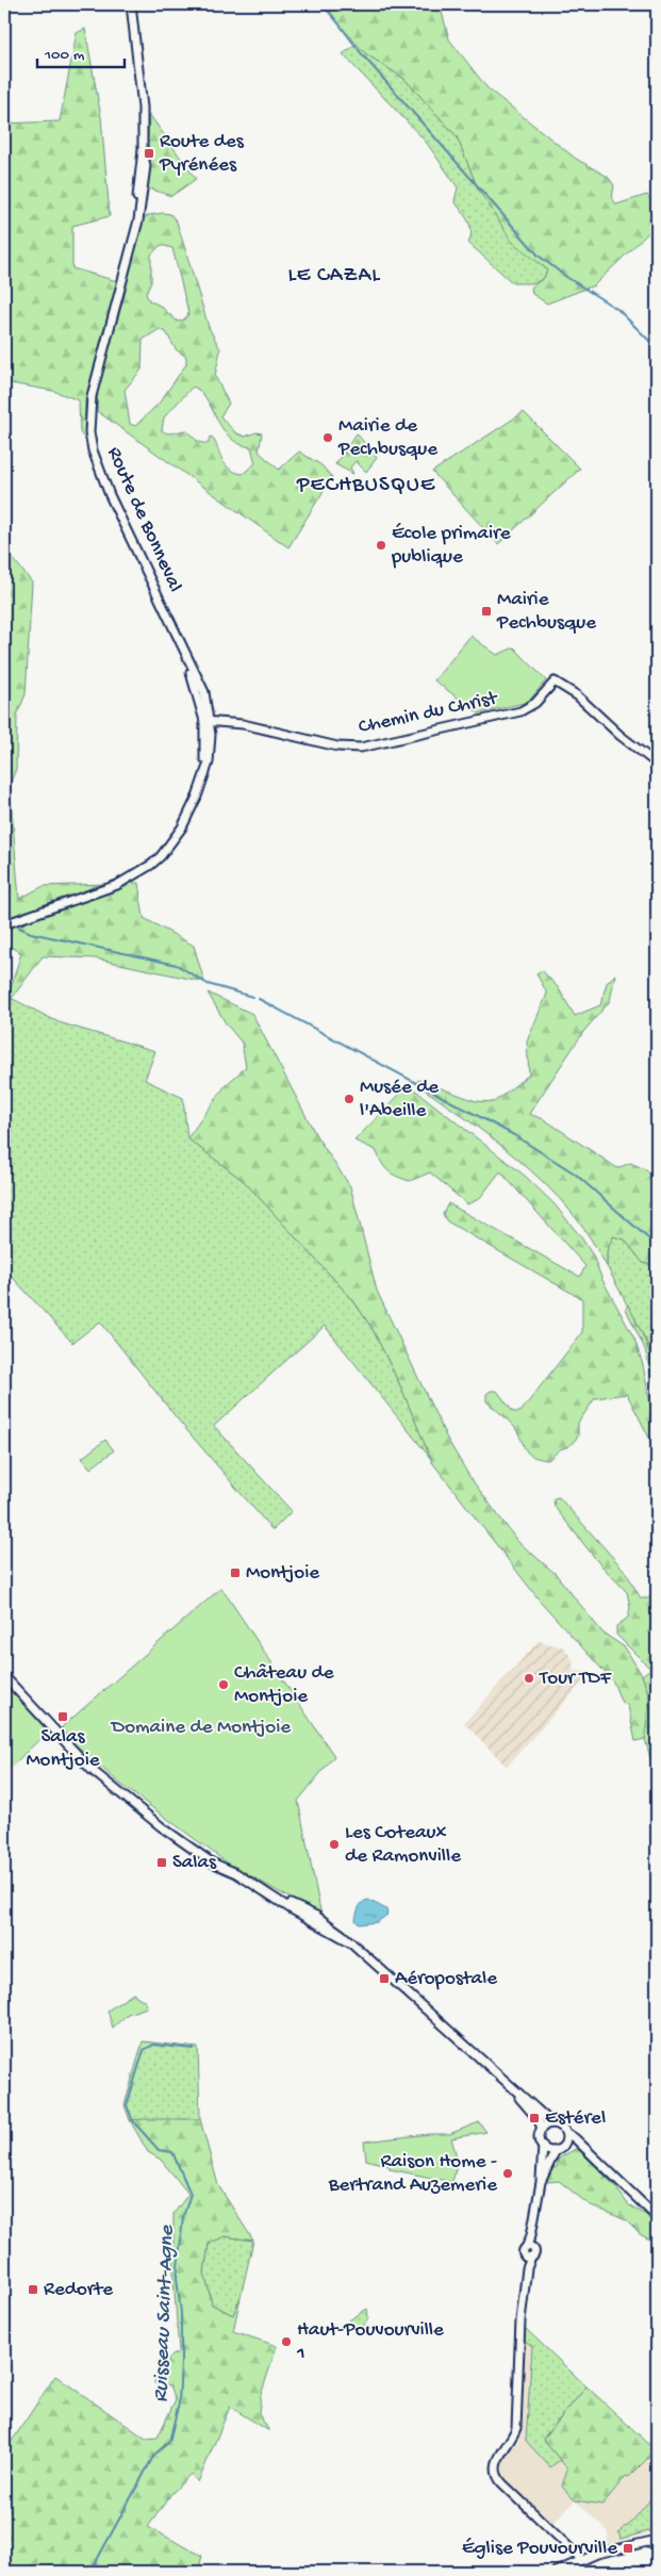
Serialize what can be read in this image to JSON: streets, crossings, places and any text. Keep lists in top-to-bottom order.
{
  "streets": {
    "street": ["Route de Bonneval", "Chemin du Christ"]
  },
  "crossings": [
    ["Route de Bonneval", "Chemin du Christ"]
  ],
  "districts": ["LE CAZAL", "PECHBUSQUE"],
  "water": ["Ruisseau Saint-Agne"],
  "parks": ["Domaine de Montjoie"],
  "places": {
    "transit": [
      "Route des Pyrénées",
      "Mairie Pechbusque",
      "Montjoie",
      "Salas Montjoie",
      "Salas",
      "Aéropostale",
      "Estérel",
      "Redorte",
      "Église Pouvourville"
    ],
    "other": [
      "Mairie de Pechbusque",
      "École primaire publique",
      "Musée de l'Abeille",
      "Tour TDF",
      "Château de Montjoie",
      "Les Coteaux de Ramonville",
      "Raison Home - Bertrand Auzemerie",
      "Haut-Pouvourville 1"
    ]
  },
  "scale_bar": "100 m"
}
